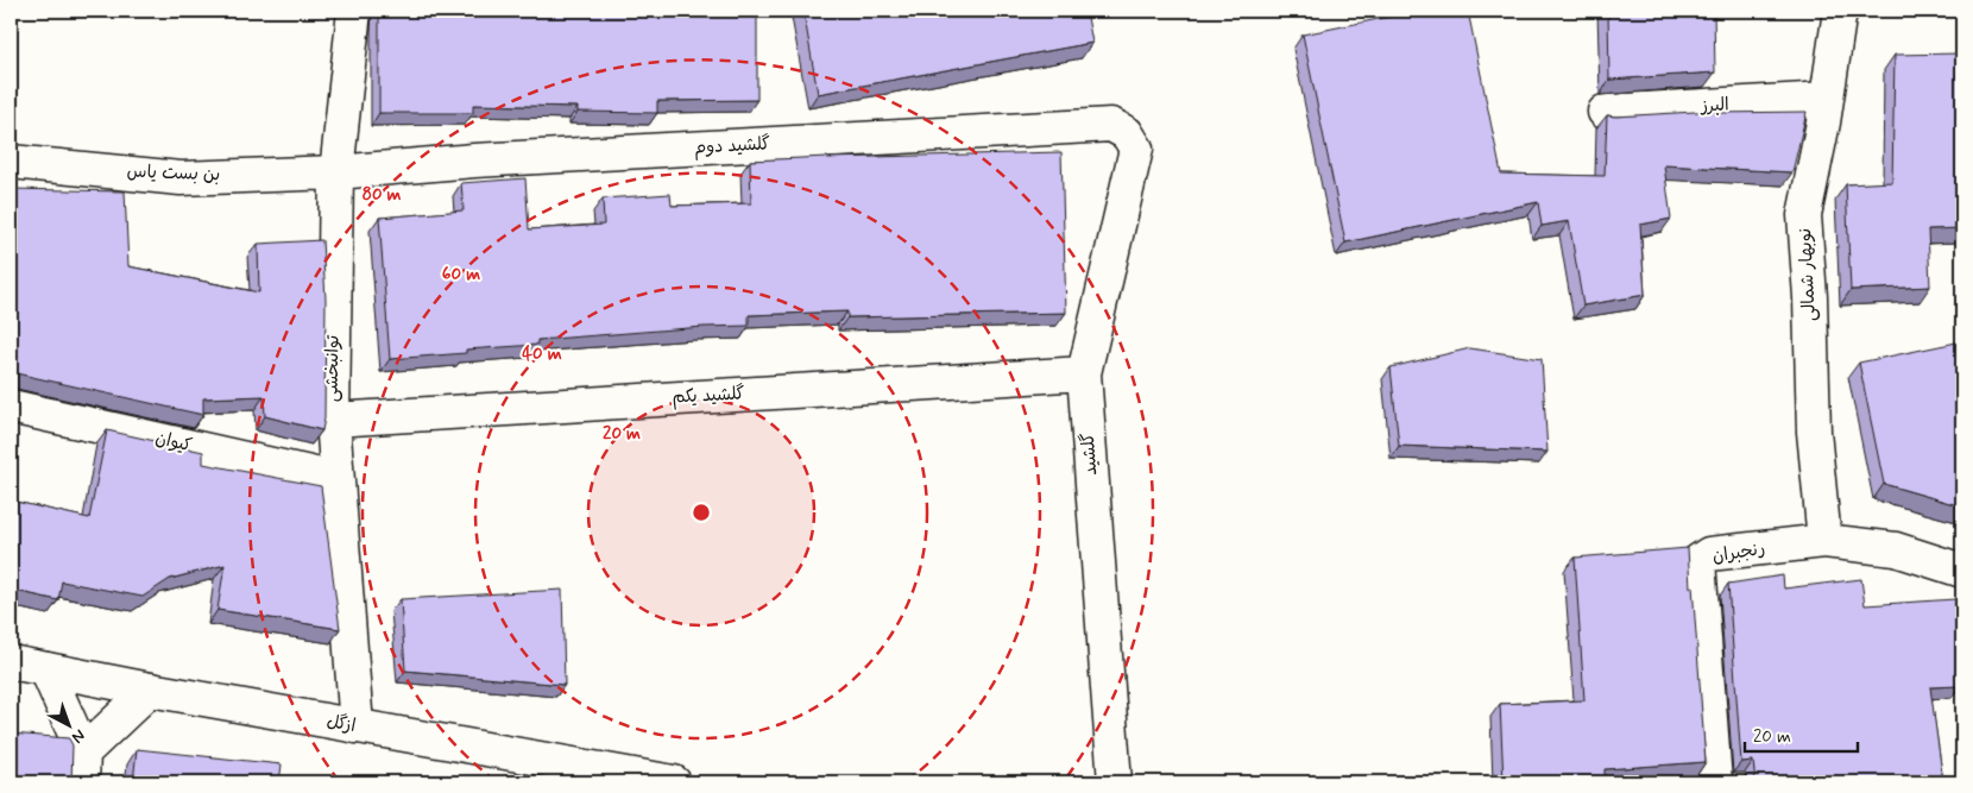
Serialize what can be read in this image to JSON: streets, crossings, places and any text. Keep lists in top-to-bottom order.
{
  "streets": {
    "street": [
      "البرز",
      "گلشيد دوم",
      "بن بست یاس",
      "نوبهار شمالی",
      "توانبخشی",
      "گلشيد يكم",
      "کیوان",
      "گلشید",
      "رنجبران",
      "ازگل"
    ]
  },
  "crossings": [
    ["البرز", "نوبهار شمالی"],
    ["گلشيد دوم", "بن بست یاس"],
    ["گلشيد دوم", "توانبخشی"],
    ["گلشيد دوم", "گلشید"],
    ["بن بست یاس", "توانبخشی"],
    ["نوبهار شمالی", "رنجبران"],
    ["توانبخشی", "گلشيد يكم"],
    ["توانبخشی", "کیوان"],
    ["توانبخشی", "ازگل"],
    ["گلشيد يكم", "گلشید"]
  ],
  "scale_bar": "20 m",
  "north": "bottom right",
  "rings": [
    "80 m",
    "60 m",
    "40 m",
    "20 m"
  ]
}
